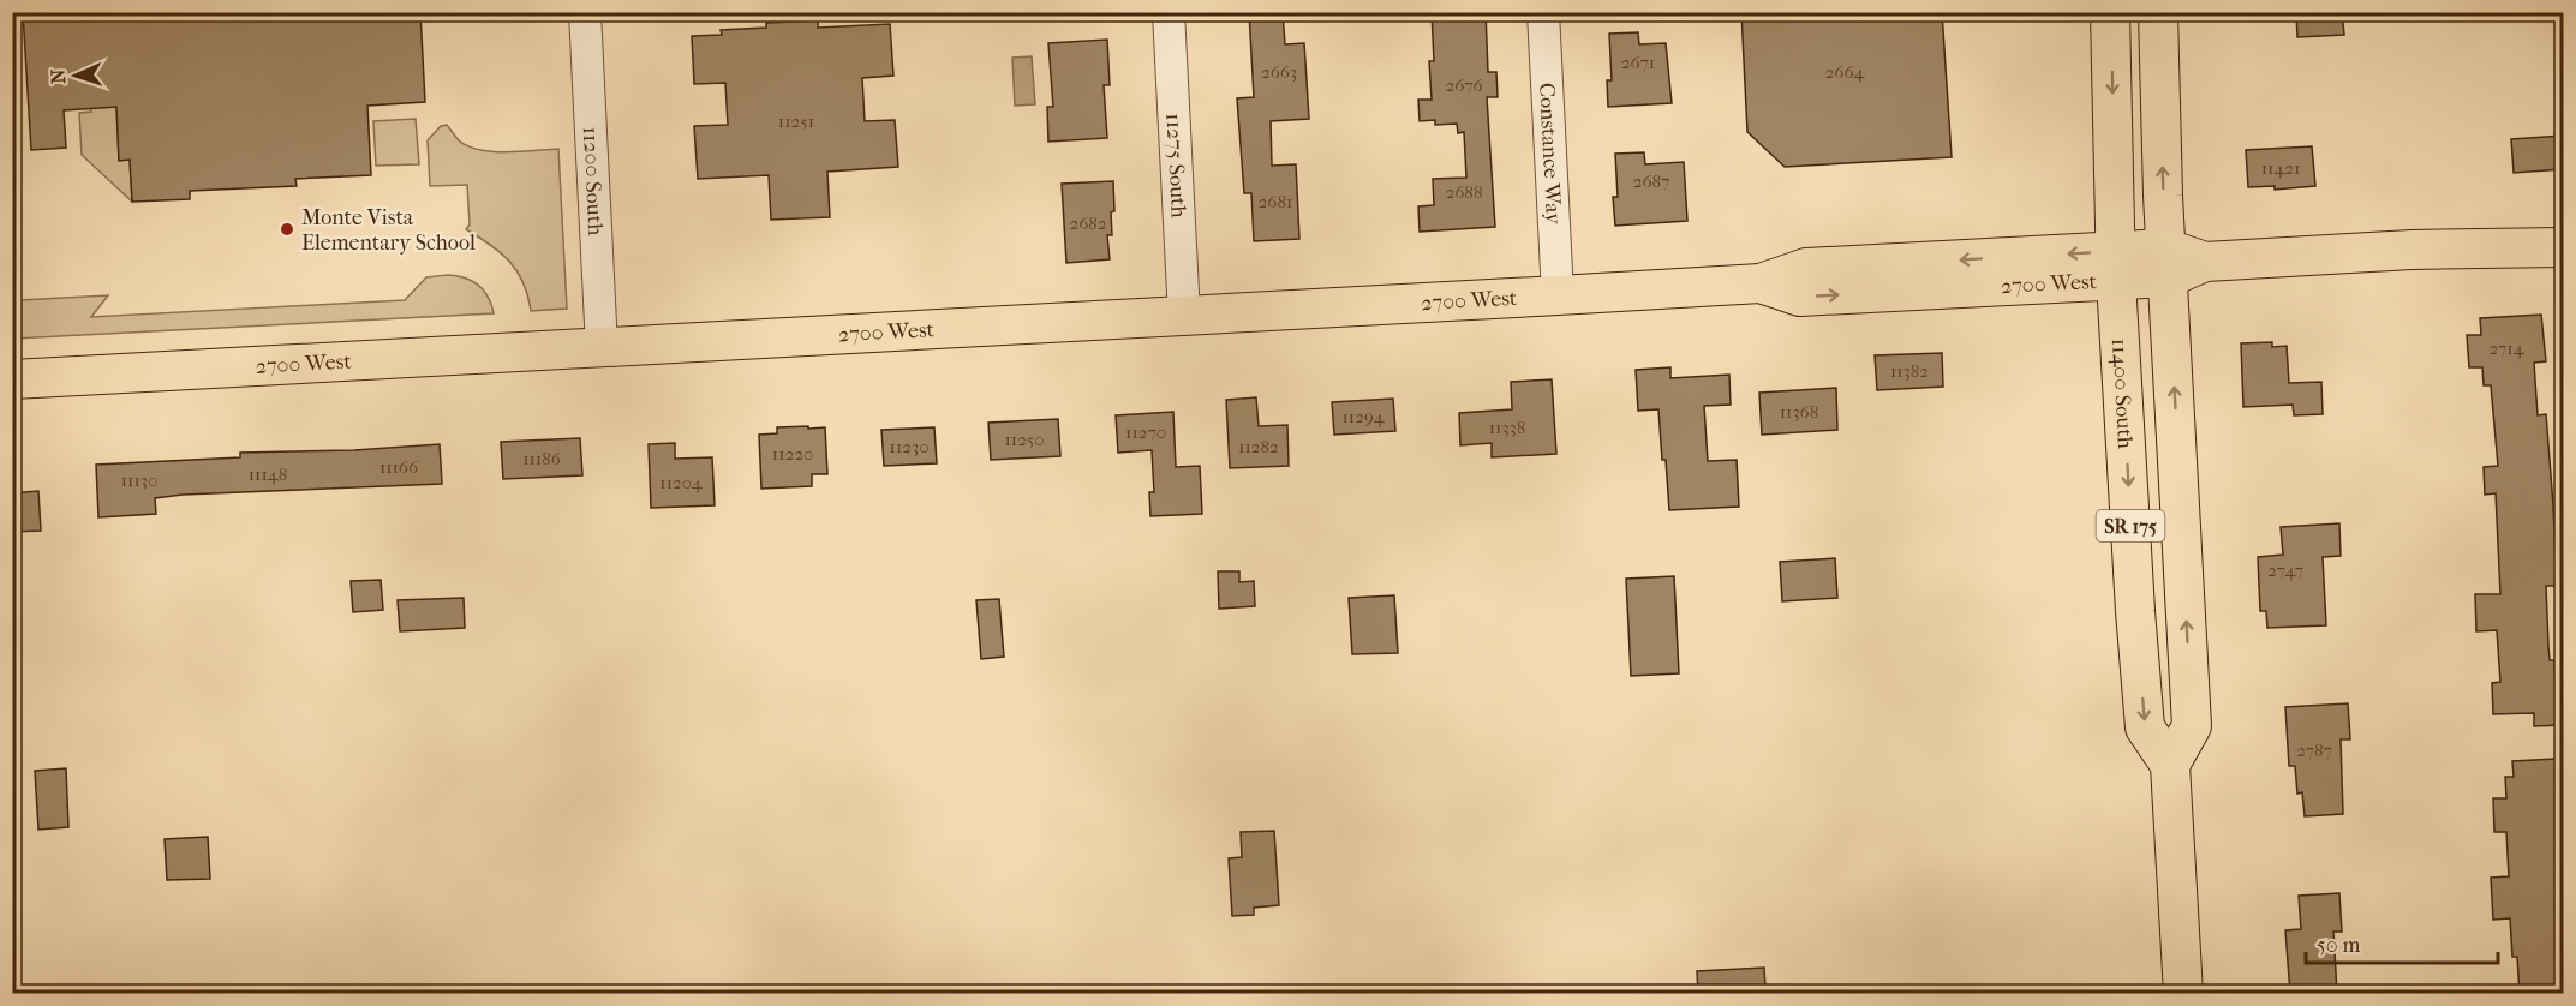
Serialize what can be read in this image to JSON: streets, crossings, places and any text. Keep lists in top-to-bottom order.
{
  "streets": {
    "main road": ["2700 West", "11400 South", "SR 175"],
    "street": ["Constance Way", "11275 South", "11200 South"]
  },
  "crossings": [
    ["Constance Way", "2700 West"],
    ["11275 South", "2700 West"],
    ["11200 South", "2700 West"],
    ["2700 West", "11400 South"],
    ["2700 West", "SR 175"],
    ["11400 South", "SR 175"]
  ],
  "places": ["Monte Vista Elementary School"],
  "house_numbers": [
    "2671",
    "2663",
    "2664",
    "2676",
    "11251",
    "11421",
    "2687",
    "2688",
    "2681",
    "2682",
    "2714",
    "11382",
    "11368",
    "11294",
    "11338",
    "11270",
    "11250",
    "11230",
    "11282",
    "11220",
    "11186",
    "11166",
    "11148",
    "11130",
    "11204",
    "2747",
    "2787"
  ],
  "scale_bar": "50 m",
  "north": "left"
}
